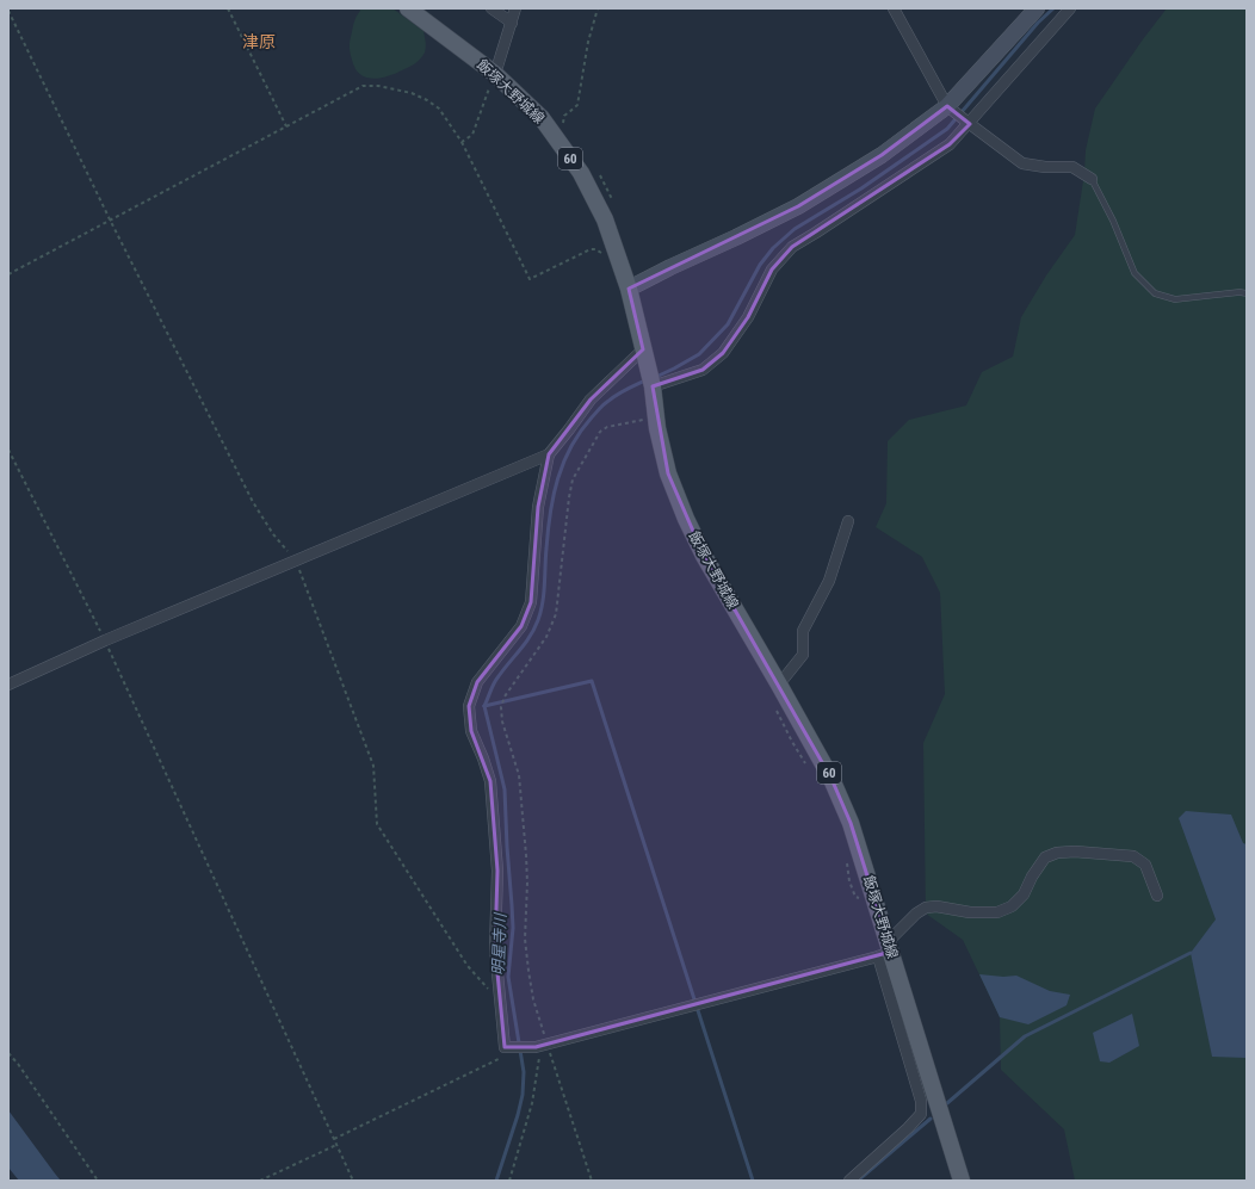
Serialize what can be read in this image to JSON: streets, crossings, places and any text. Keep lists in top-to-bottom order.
{
  "streets": {
    "main road": ["飯塚大野城線", "60"]
  },
  "districts": ["津原"],
  "water": ["明星寺川"]
}
